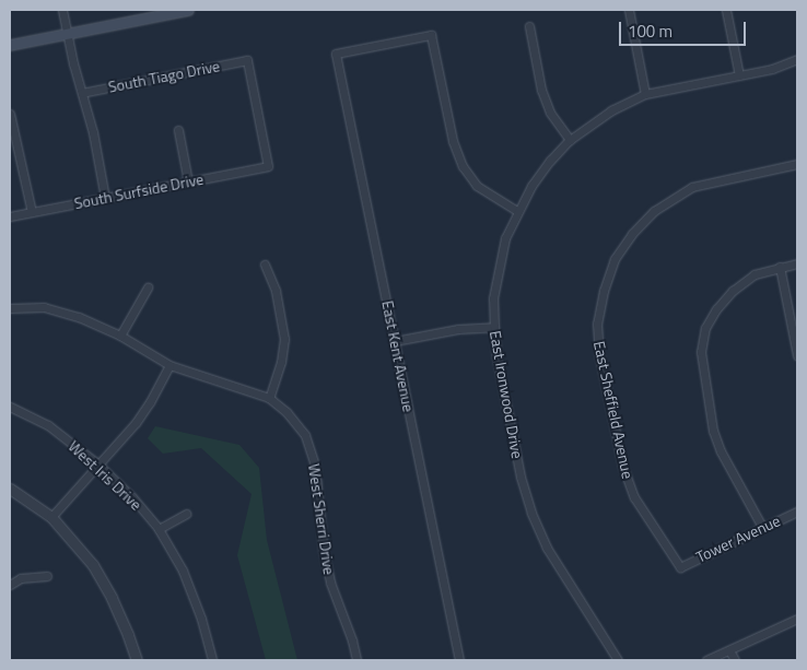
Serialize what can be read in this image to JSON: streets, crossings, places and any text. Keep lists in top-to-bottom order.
{
  "streets": {
    "street": [
      "South Tiago Drive",
      "South Surfside Drive",
      "East Kent Avenue",
      "East Ironwood Drive",
      "East Sheffield Avenue",
      "West Iris Drive",
      "West Sherri Drive",
      "Tower Avenue"
    ]
  },
  "crossings": [
    ["South Tiago Drive", "South Surfside Drive"],
    ["East Kent Avenue", "East Ironwood Drive"],
    ["East Sheffield Avenue", "Tower Avenue"]
  ],
  "scale_bar": "100 m"
}
